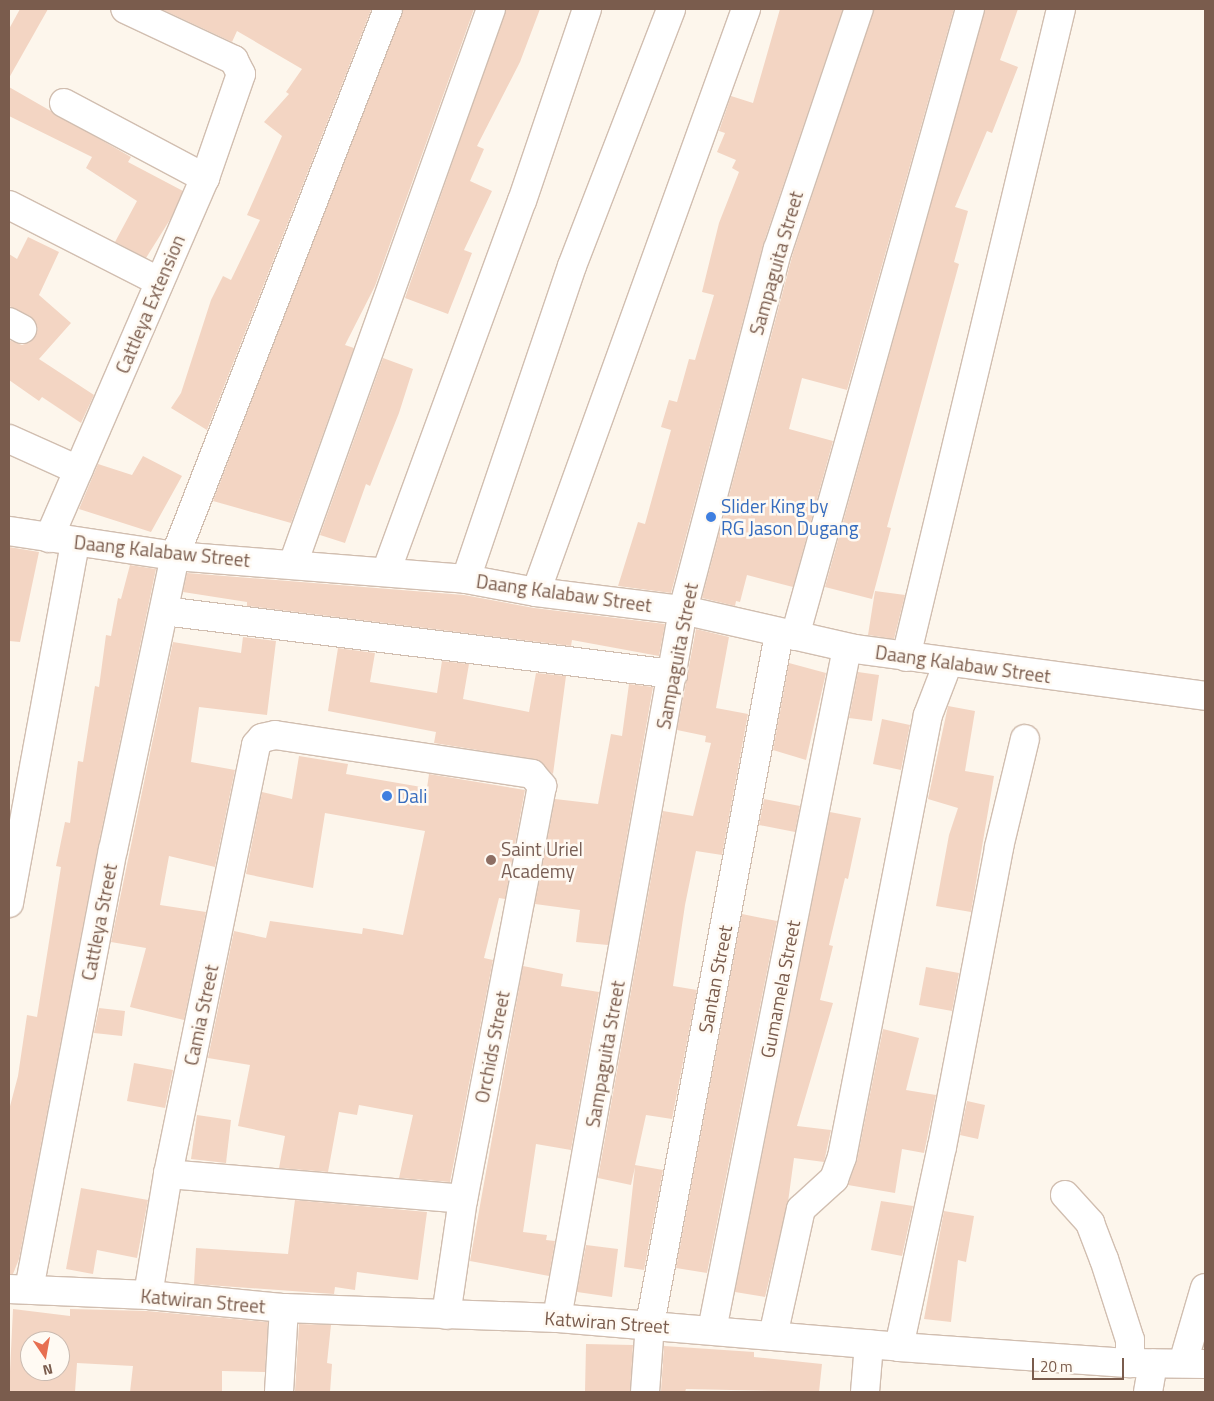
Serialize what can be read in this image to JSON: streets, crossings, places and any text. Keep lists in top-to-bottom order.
{
  "streets": {
    "street": [
      "Sampaguita Street",
      "Cattleya Extension",
      "Daang Kalabaw Street",
      "Cattleya Street",
      "Santan Street",
      "Gumamela Street",
      "Camia Street",
      "Orchids Street",
      "Katwiran Street"
    ]
  },
  "crossings": [
    ["Sampaguita Street", "Daang Kalabaw Street"],
    ["Sampaguita Street", "Katwiran Street"],
    ["Cattleya Extension", "Daang Kalabaw Street"],
    ["Daang Kalabaw Street", "Cattleya Street"],
    ["Daang Kalabaw Street", "Santan Street"],
    ["Daang Kalabaw Street", "Gumamela Street"],
    ["Cattleya Street", "Katwiran Street"],
    ["Santan Street", "Katwiran Street"],
    ["Gumamela Street", "Katwiran Street"],
    ["Camia Street", "Orchids Street"],
    ["Camia Street", "Katwiran Street"],
    ["Orchids Street", "Katwiran Street"]
  ],
  "places": ["Slider King by RG Jason Dugang", "Dali", "Saint Uriel Academy"],
  "scale_bar": "20 m",
  "north": "bottom"
}
